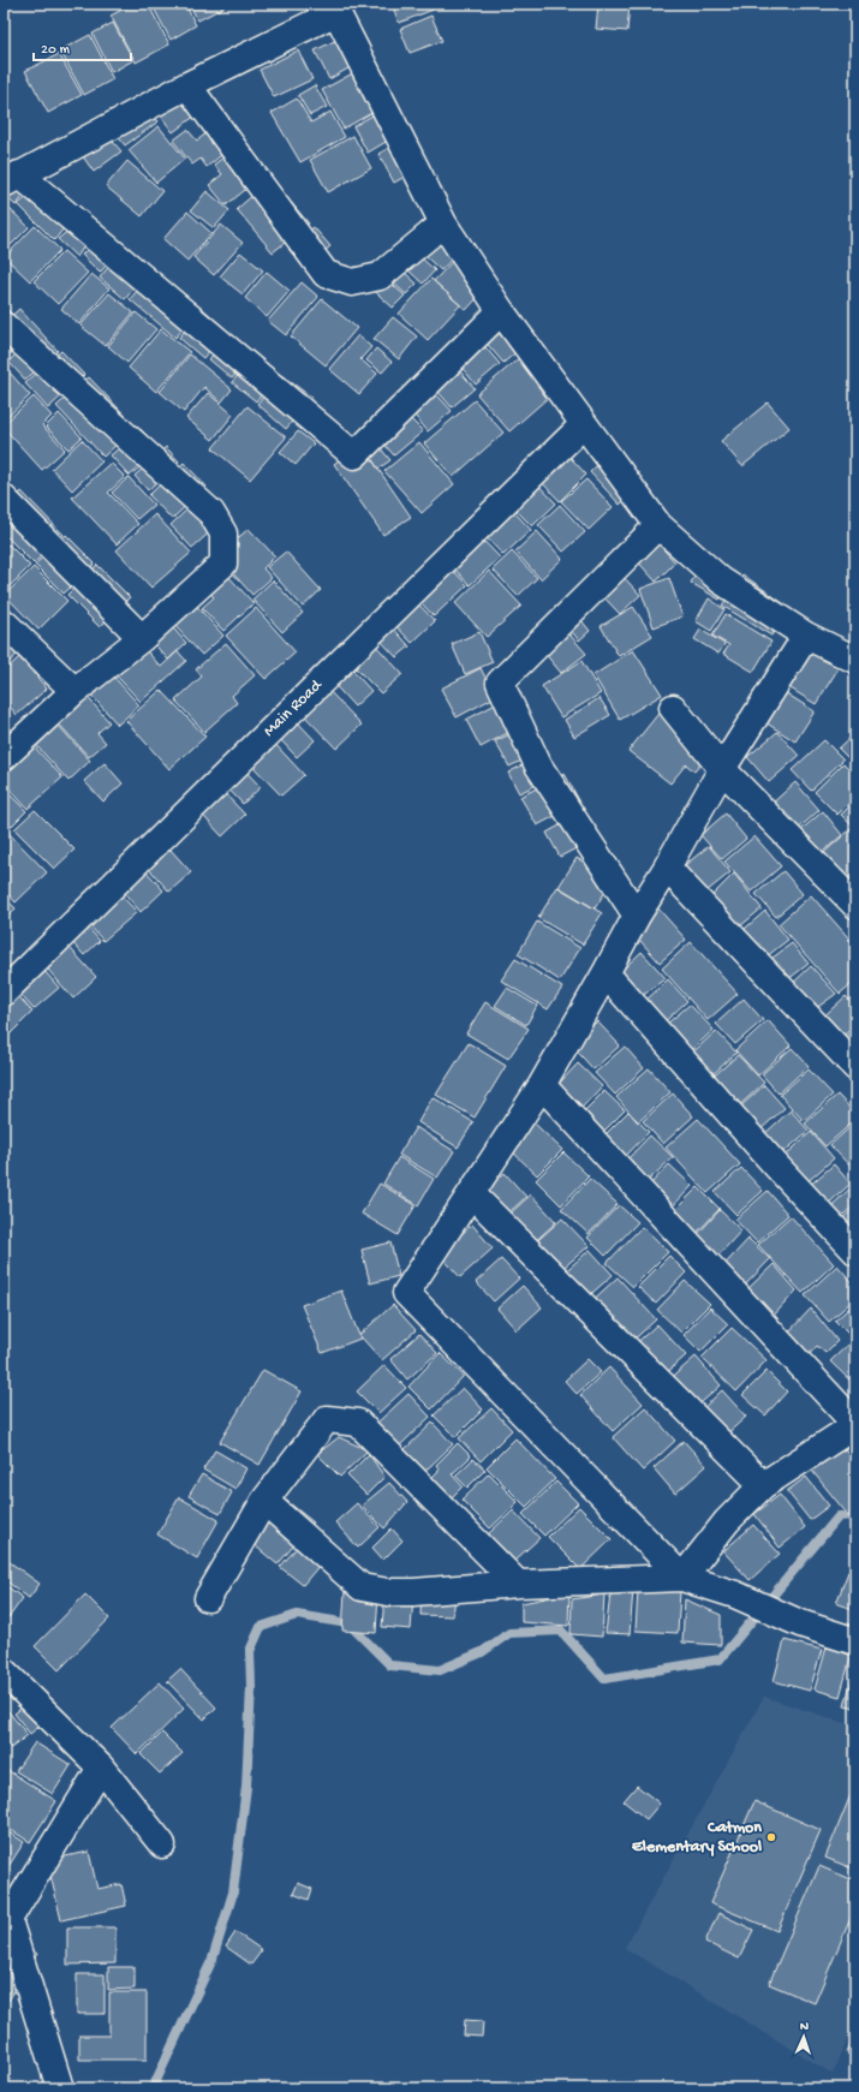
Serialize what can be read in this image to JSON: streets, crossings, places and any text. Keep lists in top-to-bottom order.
{
  "streets": {
    "street": ["Main Road"]
  },
  "places": ["Catmon Elementary School"],
  "scale_bar": "20 m",
  "north": "top"
}
